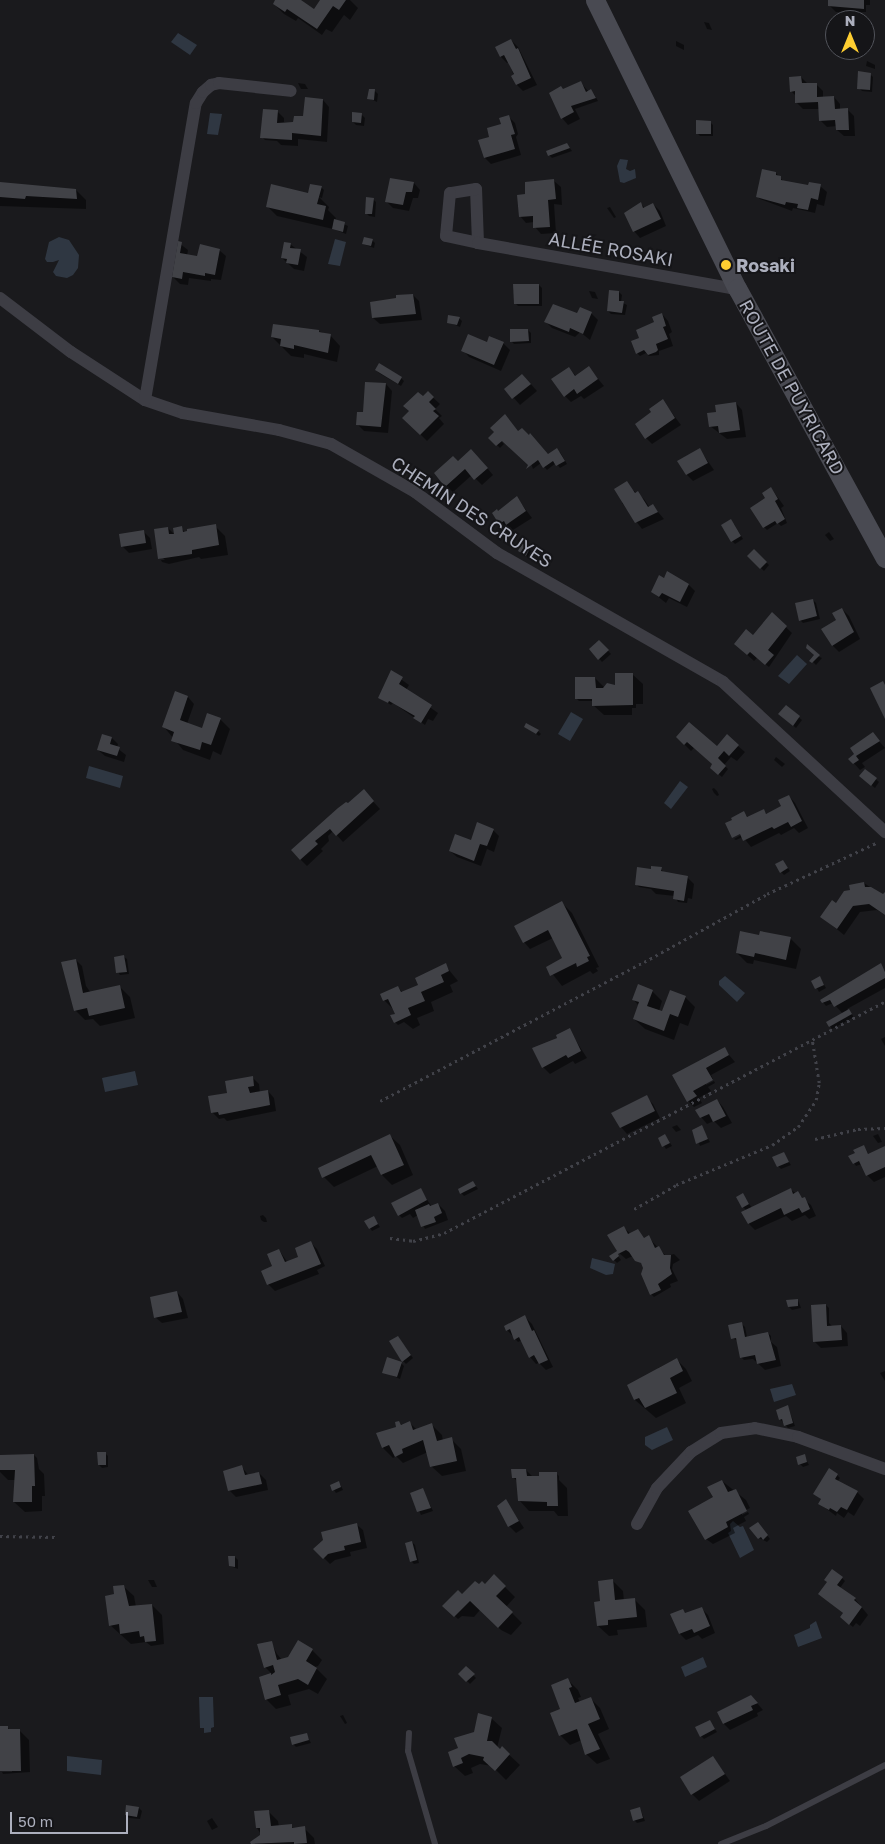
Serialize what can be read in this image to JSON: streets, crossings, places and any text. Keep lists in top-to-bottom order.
{
  "streets": {
    "main road": ["ROUTE DE PUYRICARD"],
    "street": ["ALLÉE ROSAKI", "CHEMIN DES CRUYES"]
  },
  "crossings": [
    ["ALLÉE ROSAKI", "ROUTE DE PUYRICARD"]
  ],
  "places": ["Rosaki"],
  "scale_bar": "50 m",
  "north": "top"
}
